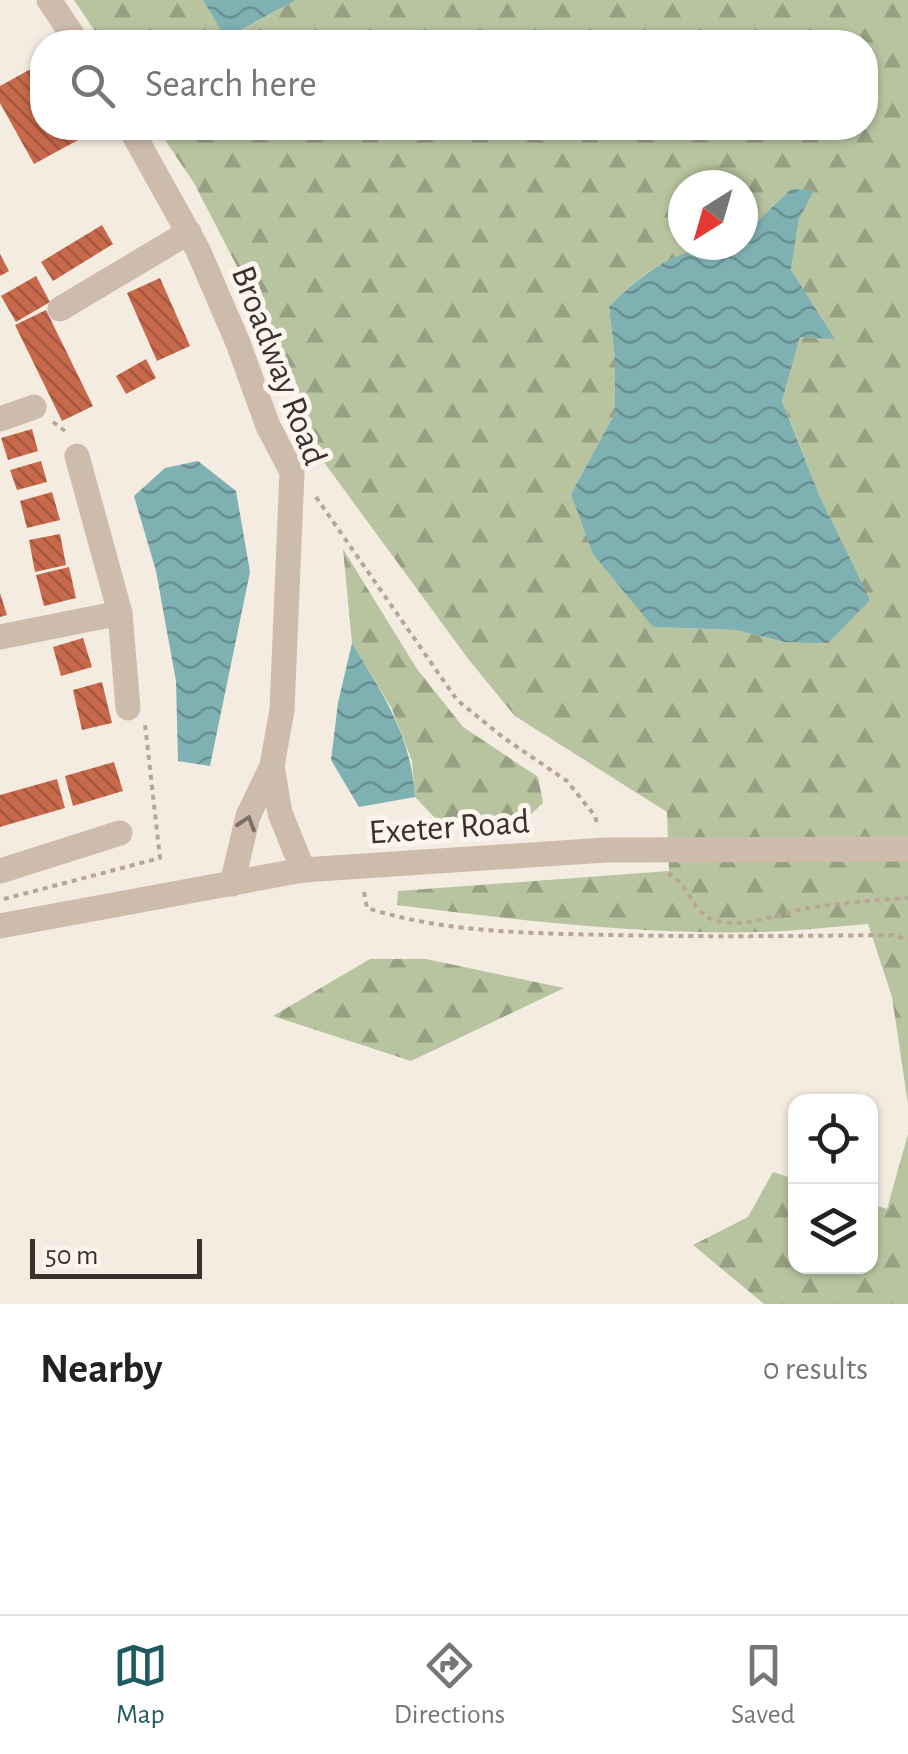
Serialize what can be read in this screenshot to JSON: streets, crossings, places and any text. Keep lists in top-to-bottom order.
{
  "streets": {
    "street": ["Broadway Road", "Exeter Road"]
  },
  "crossings": [
    ["Broadway Road", "Exeter Road"]
  ],
  "scale_bar": "50 m",
  "north": "bottom left",
  "page": {
    "search": "Search here",
    "scale": "50 m",
    "heading": ["Nearby", "0 results"],
    "nav": ["Map", "Directions", "Saved"]
  }
}
